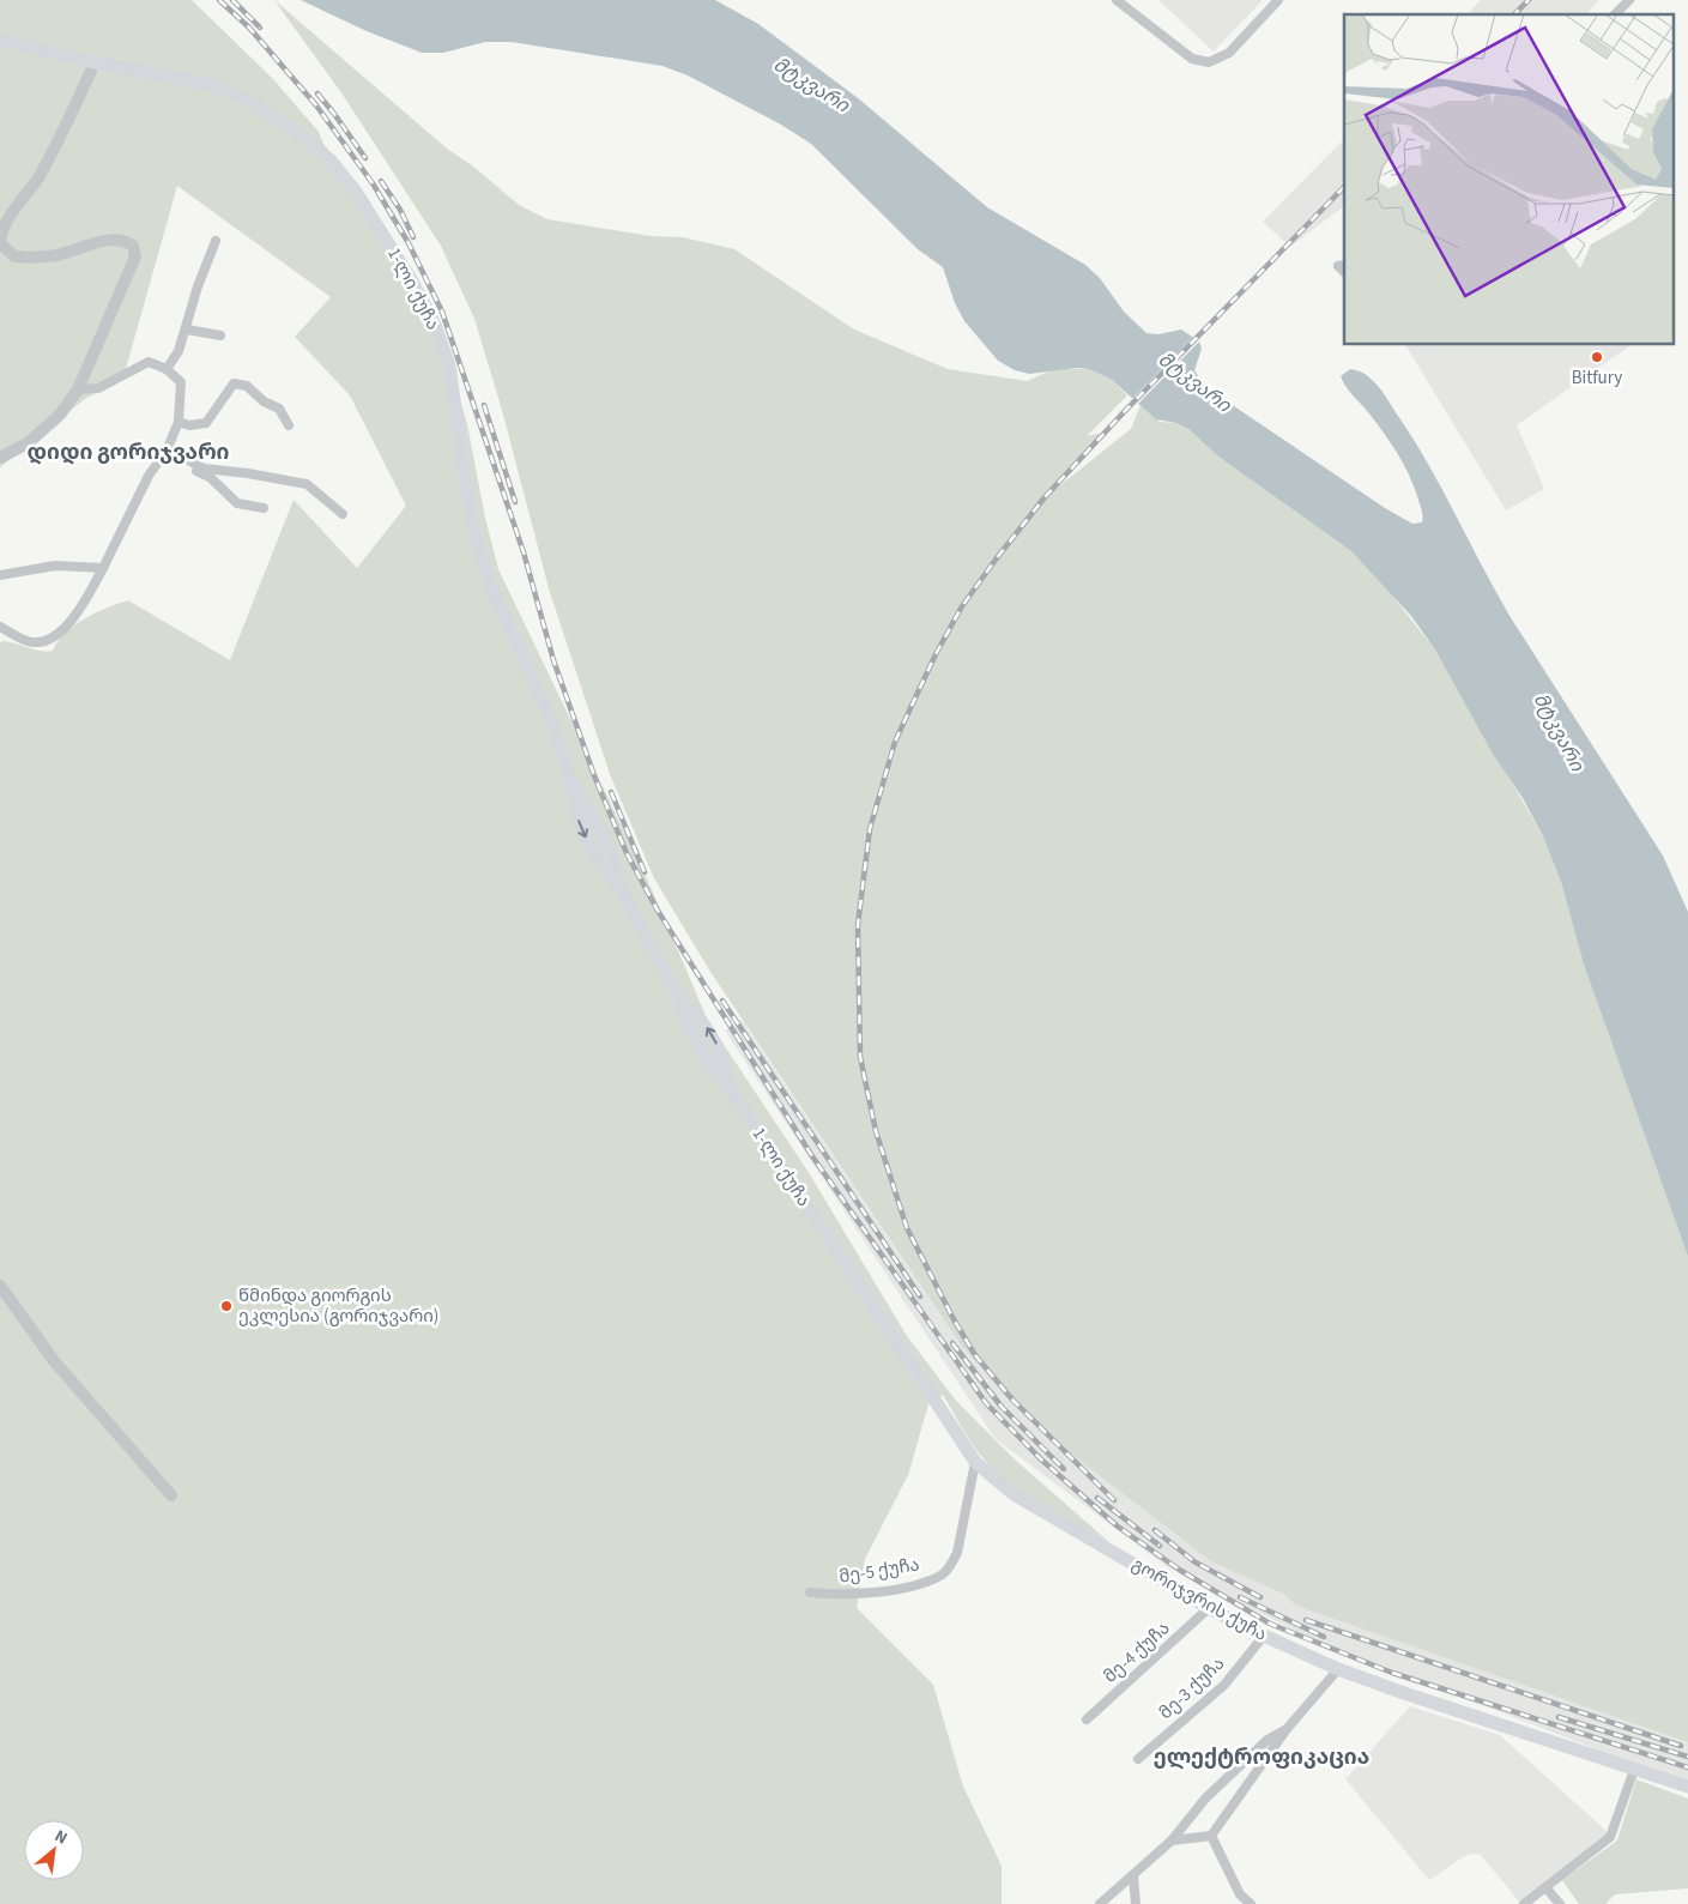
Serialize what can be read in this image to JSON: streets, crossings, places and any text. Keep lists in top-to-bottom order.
{
  "streets": {
    "main road": ["1-ლი ქუჩა", "გორიჯვრის ქუჩა"],
    "street": ["მე-5 ქუჩა", "მე-4 ქუჩა", "მე-3 ქუჩა"]
  },
  "crossings": [
    ["1-ლი ქუჩა", "გორიჯვრის ქუჩა"],
    ["მე-5 ქუჩა", "გორიჯვრის ქუჩა"],
    ["გორიჯვრის ქუჩა", "მე-4 ქუჩა"],
    ["გორიჯვრის ქუჩა", "მე-3 ქუჩა"]
  ],
  "districts": ["დიდი გორიჯვარი", "ელექტროფიკაცია"],
  "water": ["მტკვარი"],
  "places": ["Bitfury", "წმინდა გიორგის ეკლესია (გორიჯვარი)"],
  "north": "top right"
}
